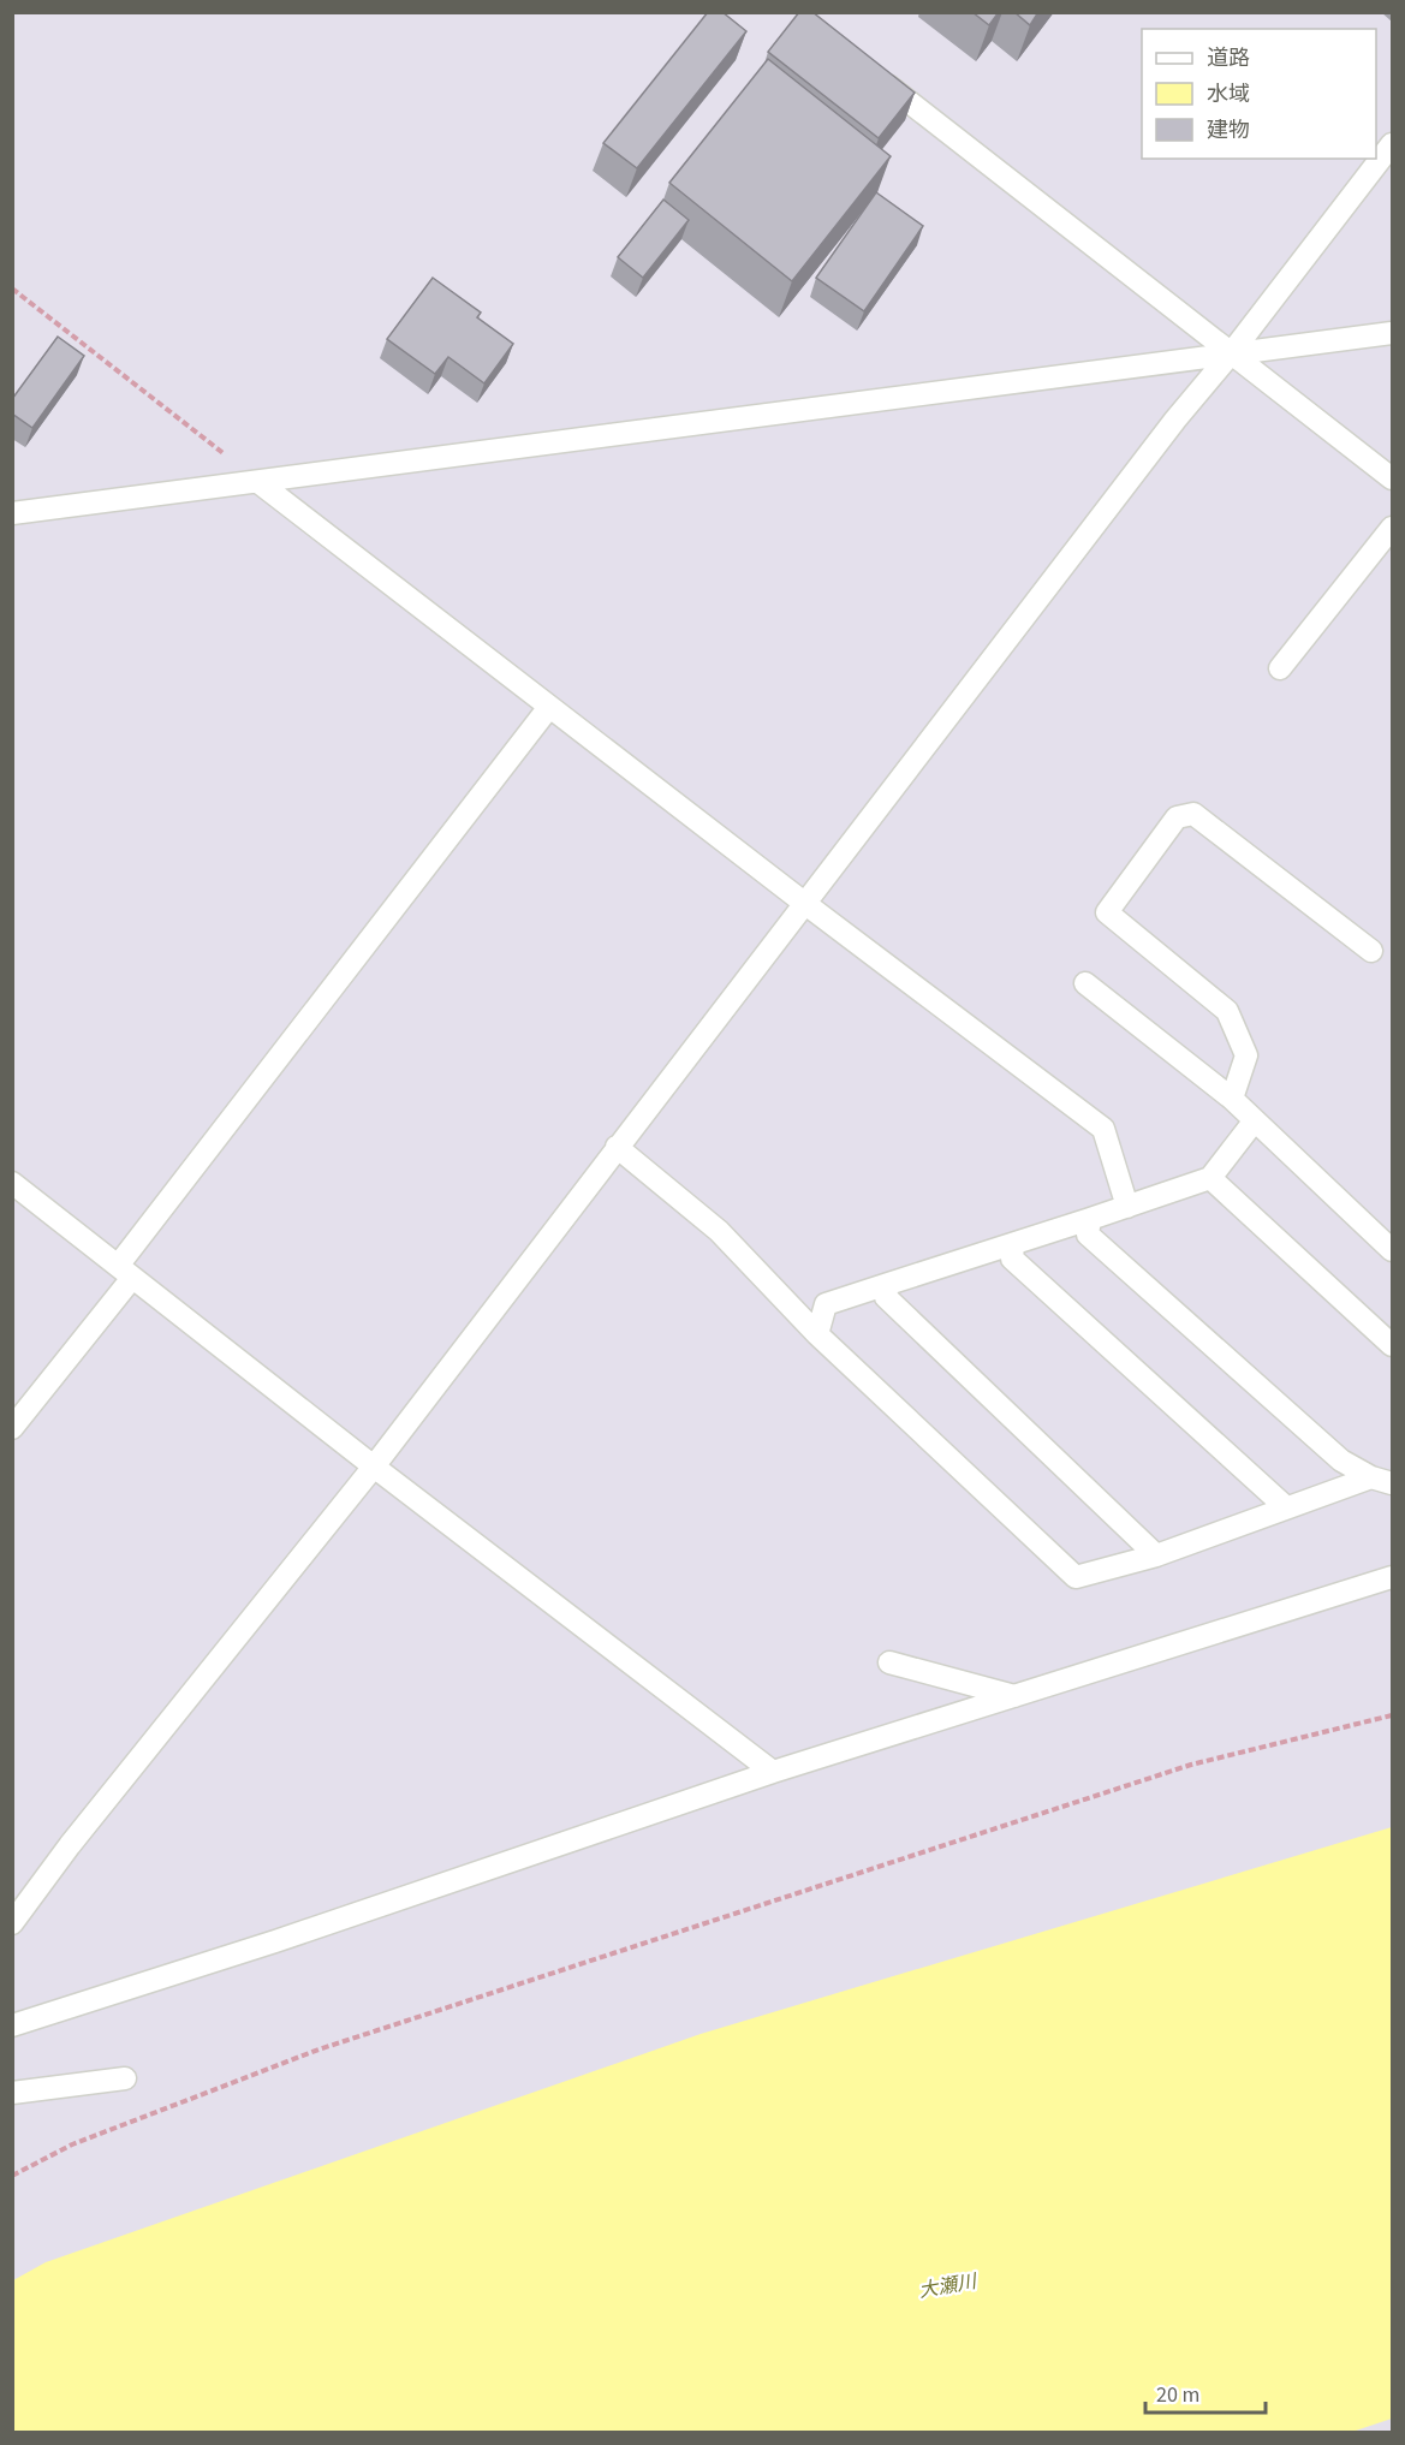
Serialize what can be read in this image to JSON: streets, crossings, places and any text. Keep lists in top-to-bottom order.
{
  "water": ["大瀬川"],
  "legend": ["道路", "水域", "建物"],
  "scale_bar": "20 m"
}
